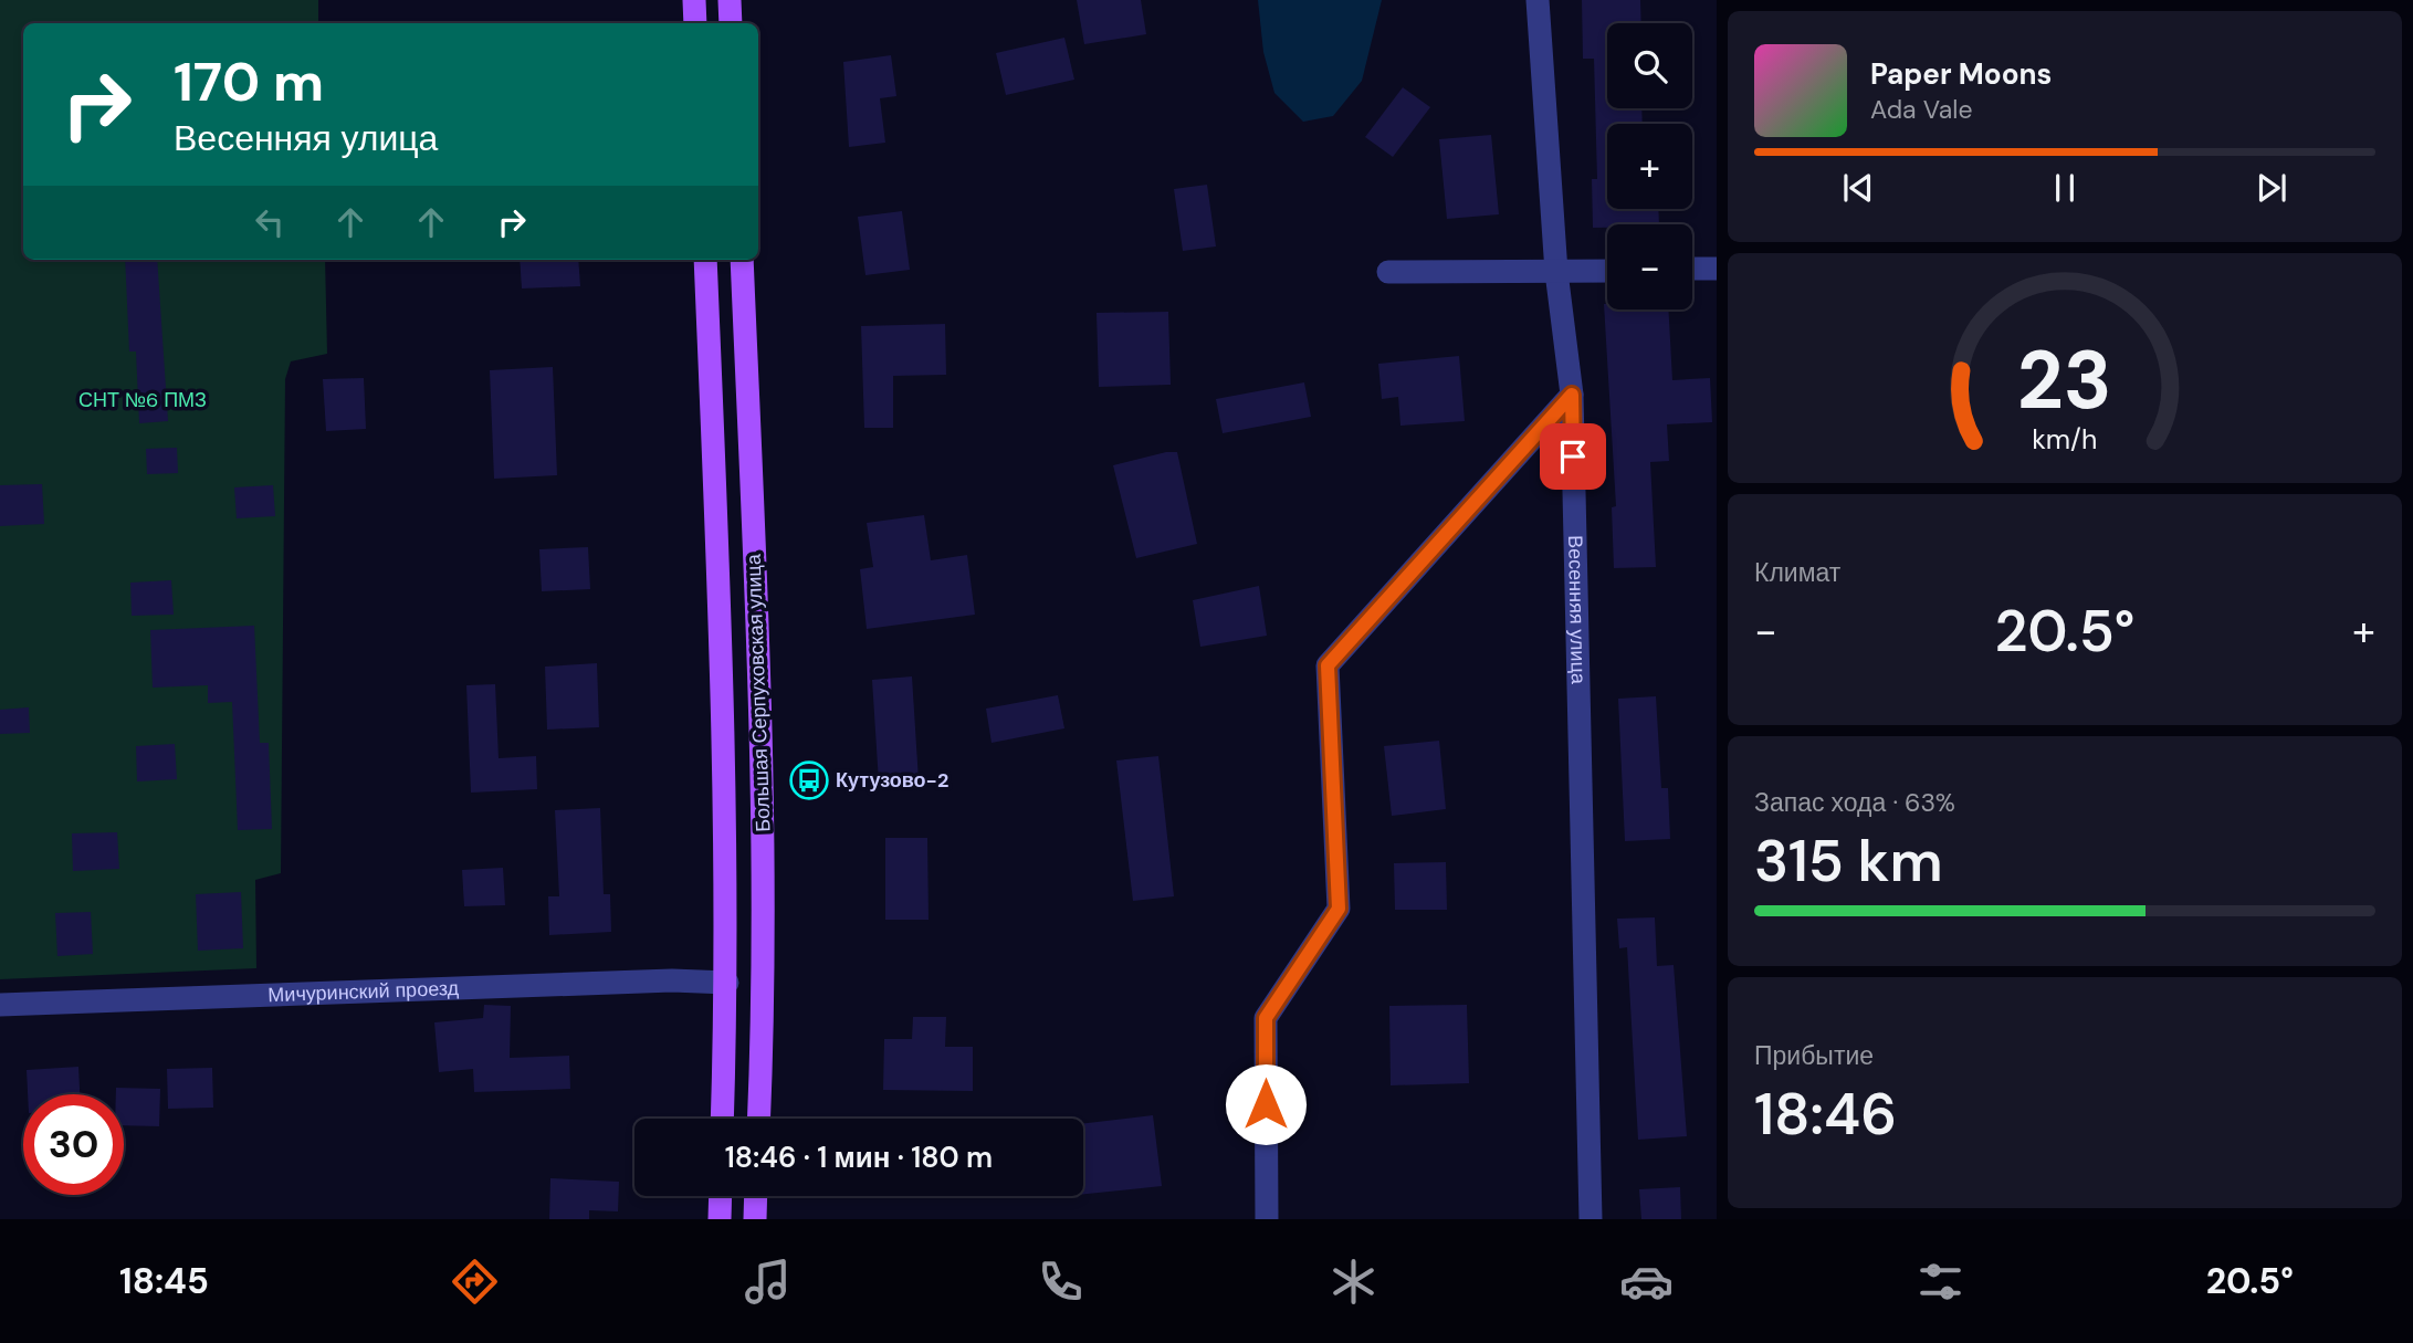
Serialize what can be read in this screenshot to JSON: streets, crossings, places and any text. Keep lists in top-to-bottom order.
{
  "streets": {
    "main road": ["Большая Серпуховская улица"],
    "street": ["Весенняя улица", "Мичуринский проезд"]
  },
  "crossings": [
    ["Большая Серпуховская улица", "Мичуринский проезд"]
  ],
  "parks": ["СНТ №6 ПМЗ"],
  "places": {
    "bus stop": ["Кутузово-2"]
  },
  "page": {
    "map_buttons": ["+", "−"],
    "turn": ["170 m", "Весенняя улица"],
    "song": ["Paper Moons", "Ada Vale"],
    "tile": [
      "Климат",
      ["Запас хода · 63%", "315 km"],
      ["Прибытие", "18:46"]
    ],
    "heat": ["−", "20.5°", "+"],
    "limit": "30",
    "trip": "18:46 · 1 мин · 180 m",
    "tabs": ["18:45", "20.5°"],
    "gauge": ["23", "km/h"]
  }
}
